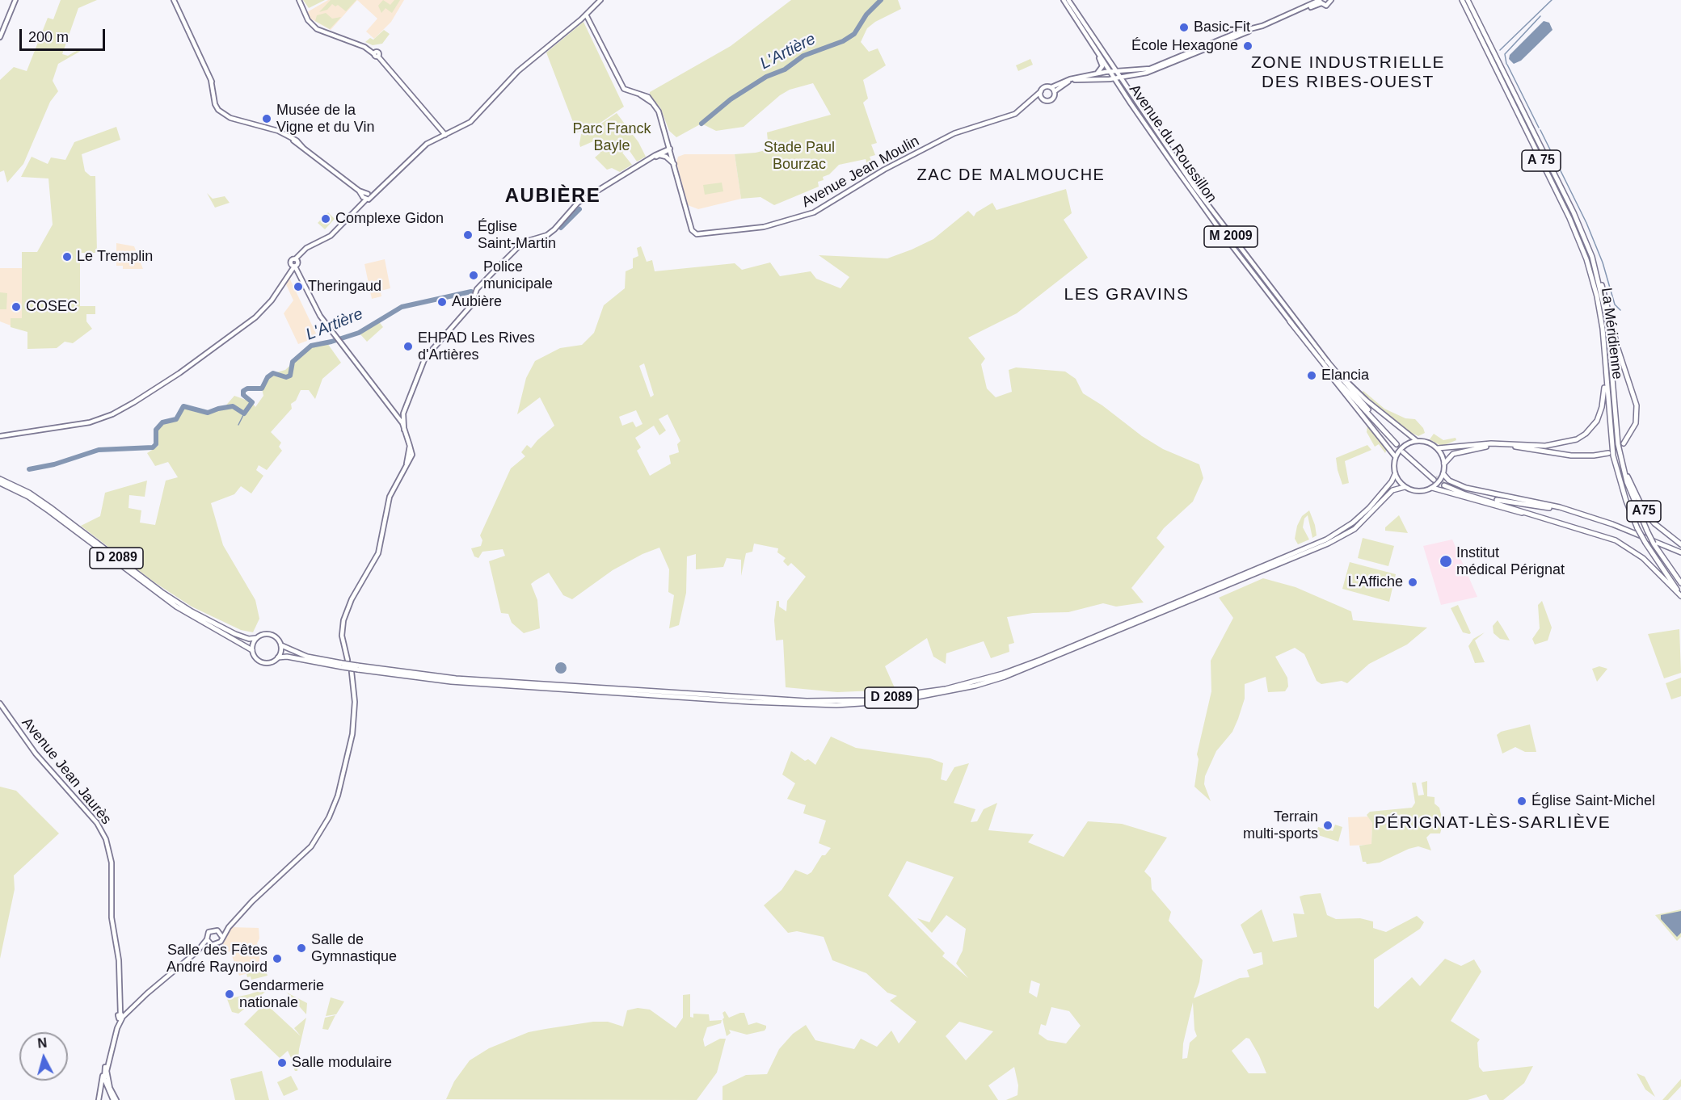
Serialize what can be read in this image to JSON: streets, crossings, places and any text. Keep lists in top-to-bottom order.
{
  "streets": {
    "highway": [
      "A 75",
      "La Méridienne",
      "A75",
      "D 2089"
    ],
    "main road": [
      "Avenue du Roussillon",
      "Avenue Jean Moulin",
      "M 2009",
      "Avenue Jean Jaurès"
    ]
  },
  "crossings": [
    ["Avenue du Roussillon", "D 2089"],
    ["La Méridienne", "A75"]
  ],
  "districts": [
    "ZONE INDUSTRIELLE DES RIBES-OUEST",
    "ZAC DE MALMOUCHE",
    "AUBIÈRE",
    "LES GRAVINS",
    "PÉRIGNAT-LÈS-SARLIÈVE"
  ],
  "water": ["L'Artière"],
  "parks": ["Parc Franck Bayle", "Stade Paul Bourzac"],
  "places": [
    "Basic-Fit",
    "École Hexagone",
    "Musée de la Vigne et du Vin",
    "Complexe Gidon",
    "Église Saint-Martin",
    "Le Tremplin",
    "Police municipale",
    "Theringaud",
    "Aubière",
    "COSEC",
    "EHPAD Les Rives d'Artières",
    "Elancia",
    "Institut médical Pérignat",
    "L'Affiche",
    "Église Saint-Michel",
    "Terrain multi-sports",
    "Salle de Gymnastique",
    "Salle des Fêtes André Raynoird",
    "Gendarmerie nationale",
    "Salle modulaire"
  ],
  "scale_bar": "200 m",
  "north": "top"
}
